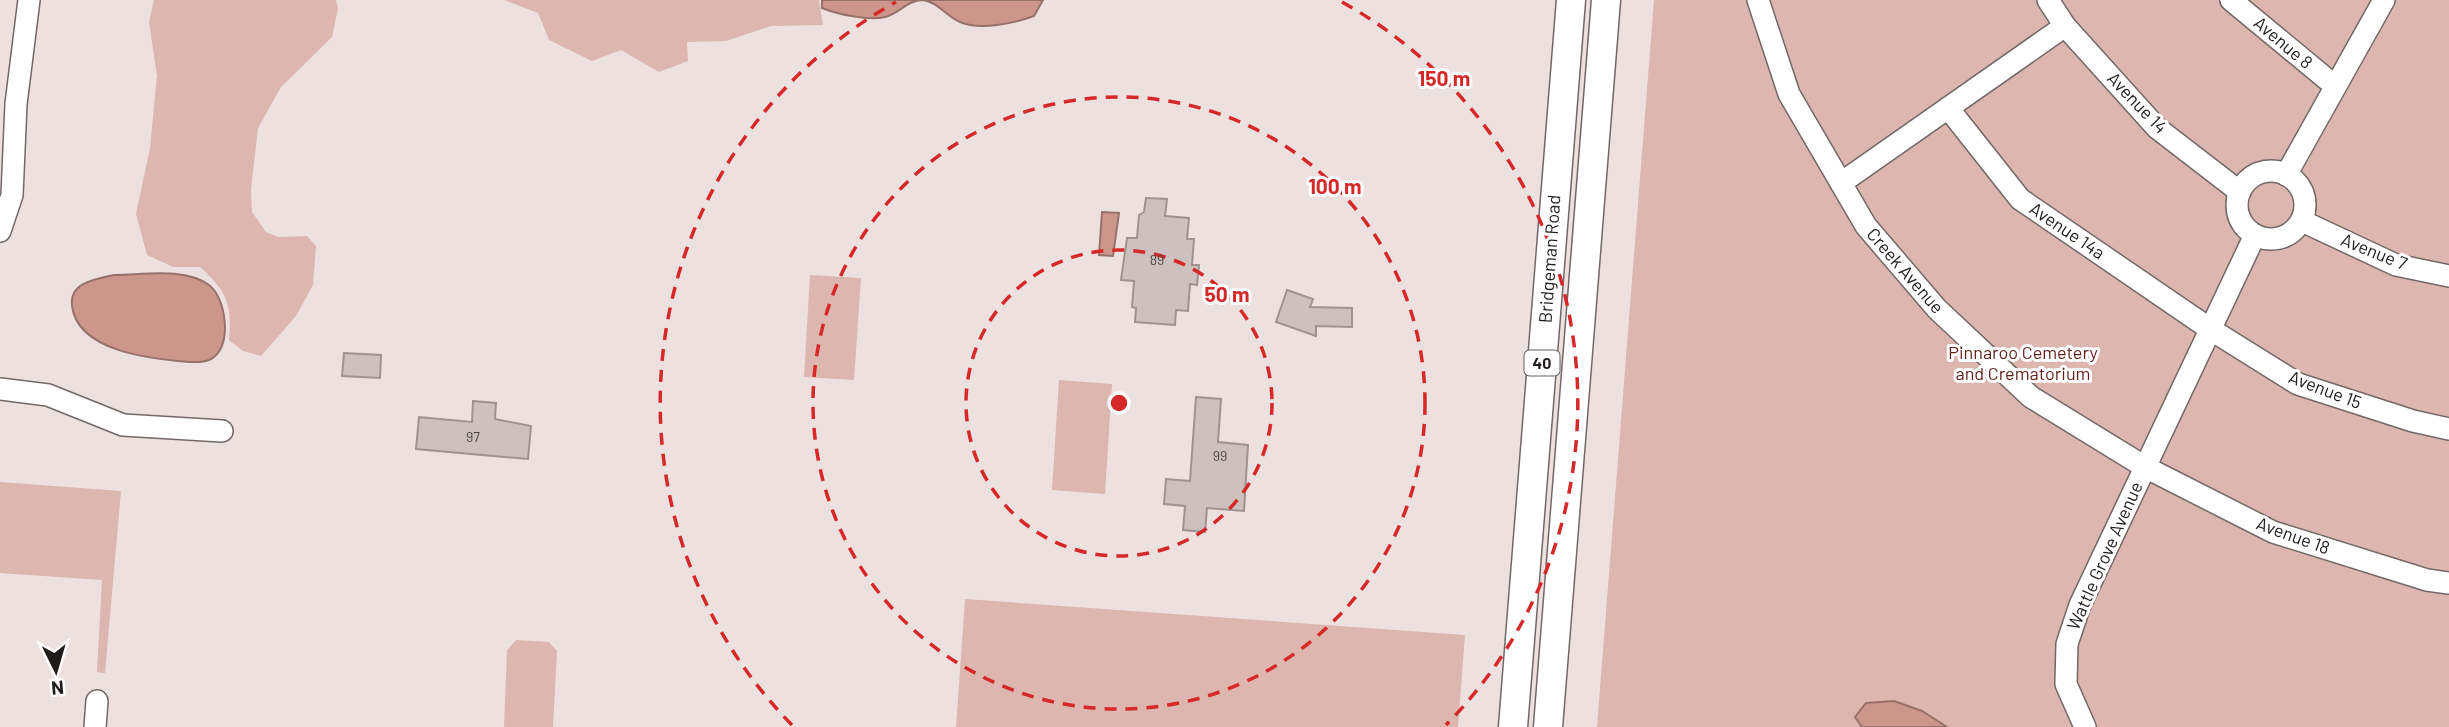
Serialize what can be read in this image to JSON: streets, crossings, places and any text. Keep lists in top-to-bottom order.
{
  "streets": {
    "main road": ["Bridgeman Road", "40"],
    "street": [
      "Avenue 8",
      "Avenue 14",
      "Avenue 14a",
      "Avenue 7",
      "Creek Avenue",
      "Avenue 15",
      "Avenue 18",
      "Wattle Grove Avenue"
    ]
  },
  "crossings": [
    ["Avenue 14", "Avenue 7"],
    ["Avenue 14", "Wattle Grove Avenue"],
    ["Avenue 14a", "Avenue 15"],
    ["Avenue 14a", "Wattle Grove Avenue"],
    ["Avenue 7", "Wattle Grove Avenue"],
    ["Creek Avenue", "Avenue 18"],
    ["Creek Avenue", "Wattle Grove Avenue"],
    ["Avenue 15", "Wattle Grove Avenue"],
    ["Avenue 18", "Wattle Grove Avenue"]
  ],
  "parks": ["Pinnaroo Cemetery and Crematorium"],
  "house_numbers": ["89", "97", "99"],
  "north": "bottom",
  "rings": ["150 m", "100 m", "50 m"]
}
